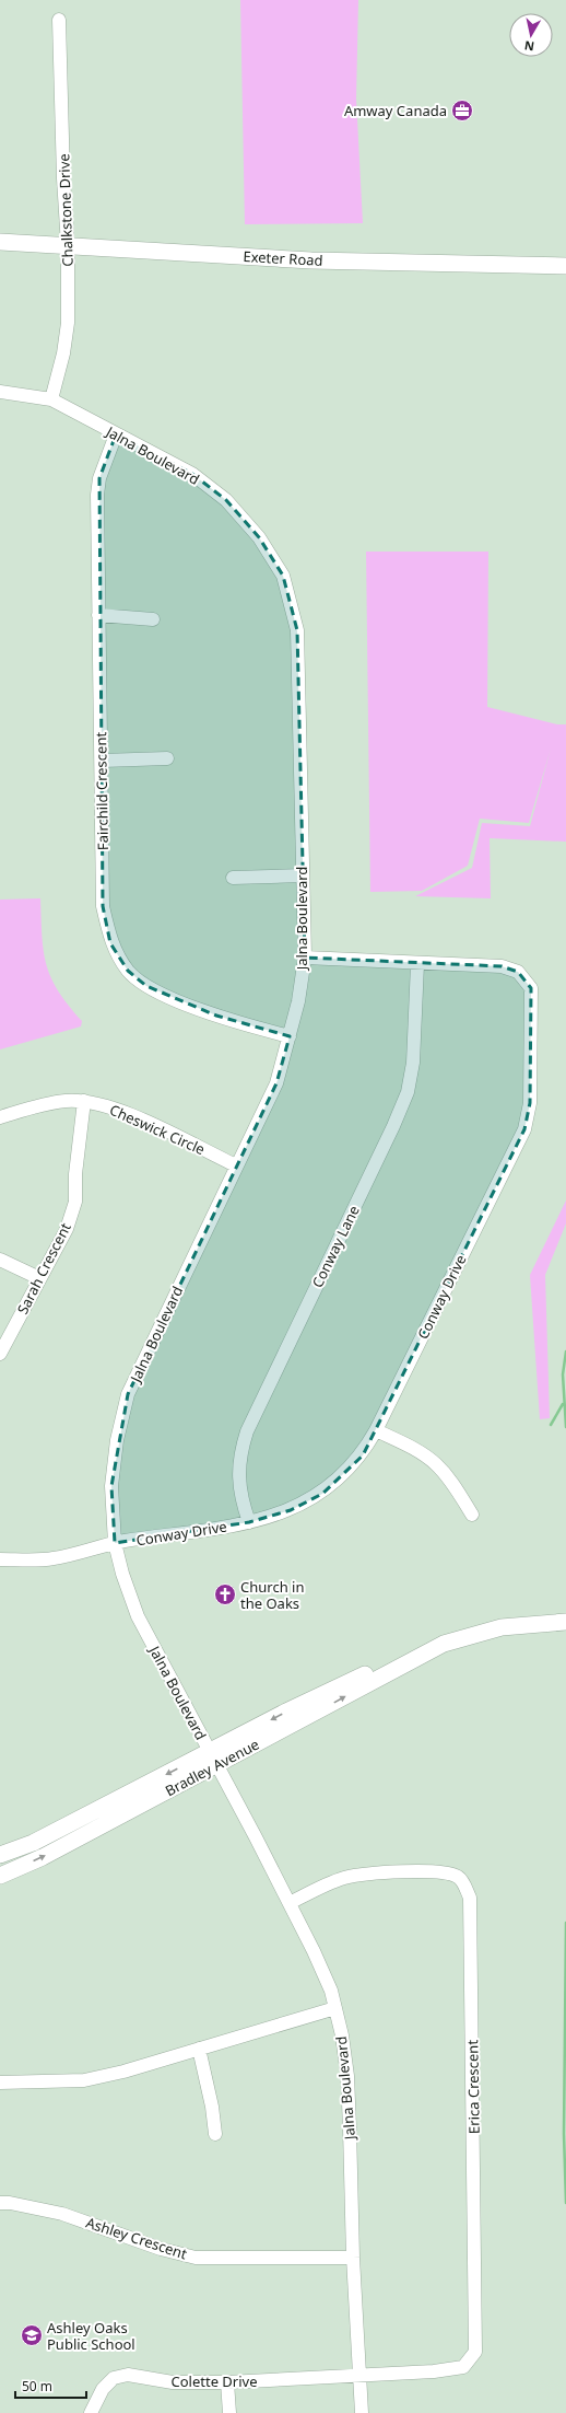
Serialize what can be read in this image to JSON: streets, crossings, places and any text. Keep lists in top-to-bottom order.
{
  "streets": {
    "main road": ["Exeter Road", "Bradley Avenue"],
    "street": [
      "Chalkstone Drive",
      "Jalna Boulevard",
      "Fairchild Crescent",
      "Cheswick Circle",
      "Conway Lane",
      "Sarah Crescent",
      "Conway Drive",
      "Erica Crescent",
      "Ashley Crescent",
      "Colette Drive"
    ]
  },
  "crossings": [
    ["Chalkstone Drive", "Exeter Road"],
    ["Chalkstone Drive", "Jalna Boulevard"],
    ["Jalna Boulevard", "Fairchild Crescent"],
    ["Jalna Boulevard", "Cheswick Circle"],
    ["Jalna Boulevard", "Conway Drive"],
    ["Jalna Boulevard", "Bradley Avenue"],
    ["Jalna Boulevard", "Erica Crescent"],
    ["Jalna Boulevard", "Ashley Crescent"],
    ["Jalna Boulevard", "Colette Drive"],
    ["Cheswick Circle", "Sarah Crescent"],
    ["Conway Lane", "Conway Drive"],
    ["Erica Crescent", "Colette Drive"]
  ],
  "places": {
    "office": ["Amway Canada"],
    "church": ["Church in the Oaks"],
    "school or university": ["Ashley Oaks Public School"]
  },
  "scale_bar": "50 m",
  "north": "bottom"
}
